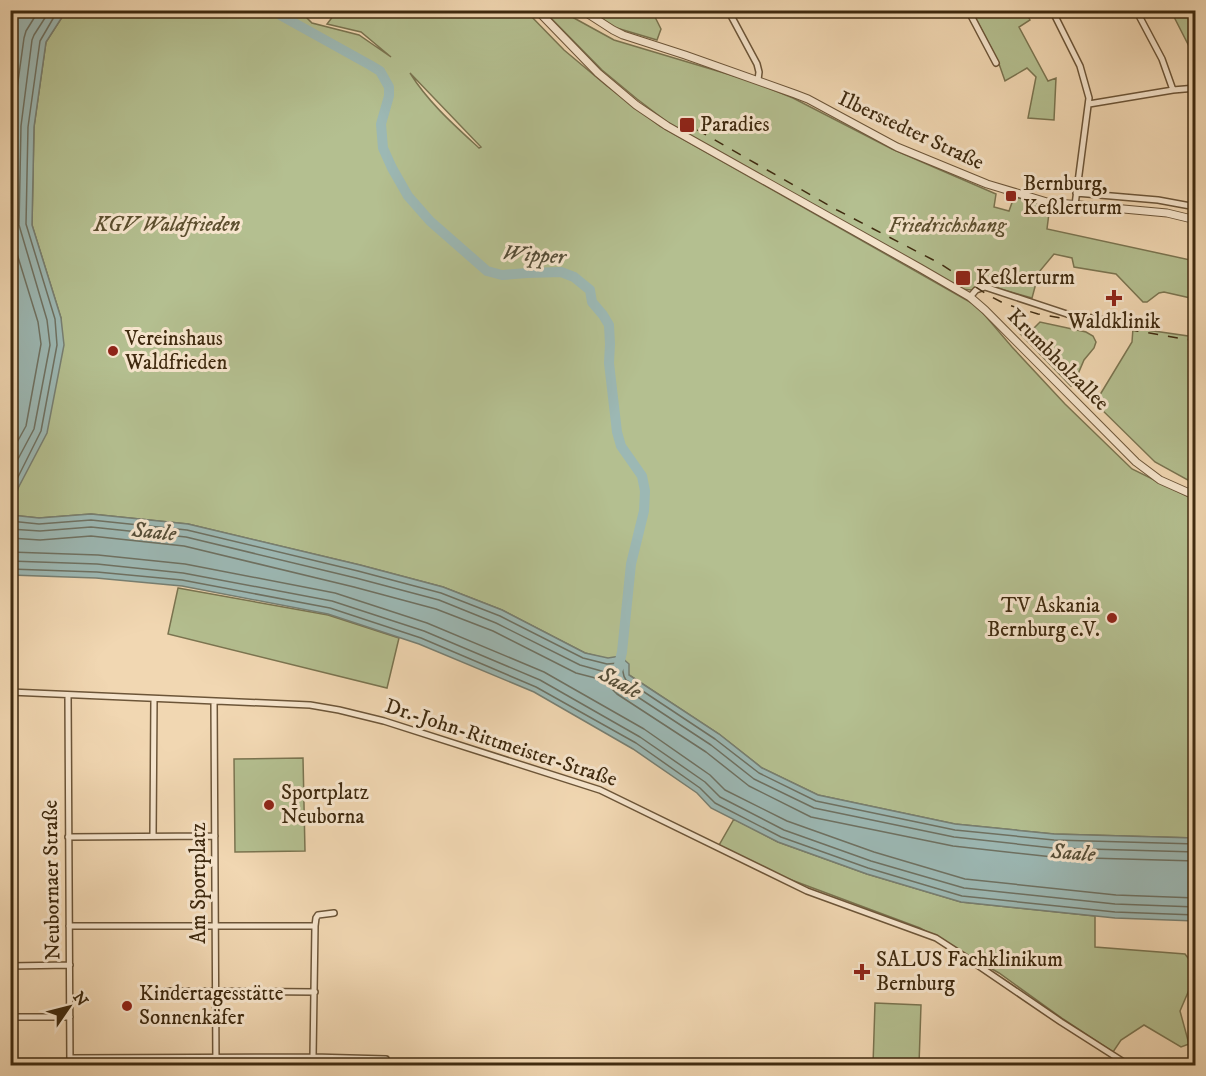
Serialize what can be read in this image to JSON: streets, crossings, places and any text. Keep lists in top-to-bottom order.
{
  "streets": {
    "street": [
      "Ilberstedter Straße",
      "Krumbholzallee",
      "Dr.-John-Rittmeister-Straße",
      "Neubornaer Straße",
      "Am Sportplatz"
    ]
  },
  "crossings": [
    ["Dr.-John-Rittmeister-Straße", "Neubornaer Straße"],
    ["Dr.-John-Rittmeister-Straße", "Am Sportplatz"]
  ],
  "water": ["Wipper", "Saale"],
  "parks": ["KGV Waldfrieden", "Friedrichshang"],
  "places": {
    "transit": ["Paradies", "Bernburg, Keßlerturm", "Keßlerturm"],
    "health": ["Waldklinik", "SALUS Fachklinikum Bernburg"],
    "other": [
      "Vereinshaus Waldfrieden",
      "TV Askania Bernburg e.V.",
      "Sportplatz Neuborna",
      "Kindertagesstätte Sonnenkäfer"
    ]
  },
  "north": "top right"
}
